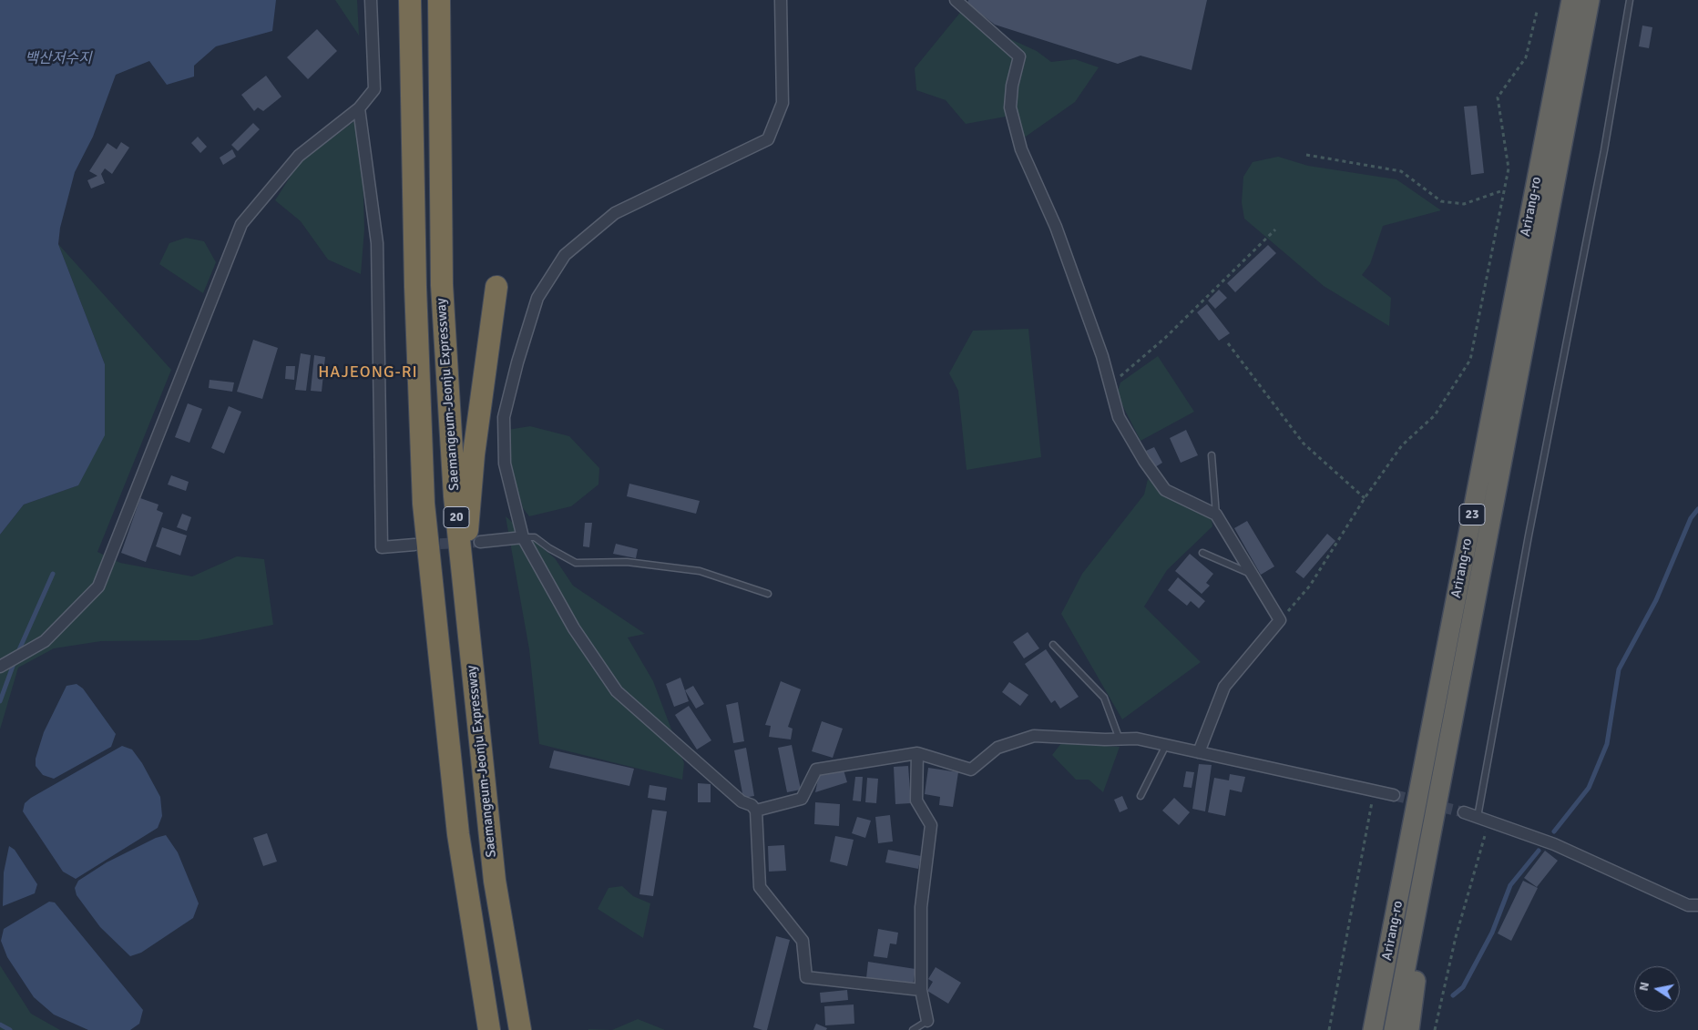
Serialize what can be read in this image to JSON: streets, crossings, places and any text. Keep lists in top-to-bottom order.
{
  "streets": {
    "highway": [
      "Arirang-ro",
      "Saemangeum-Jeonju Expressway",
      "23",
      "20"
    ]
  },
  "districts": ["HAJEONG-RI"],
  "water": ["백산저수지"],
  "north": "left"
}
